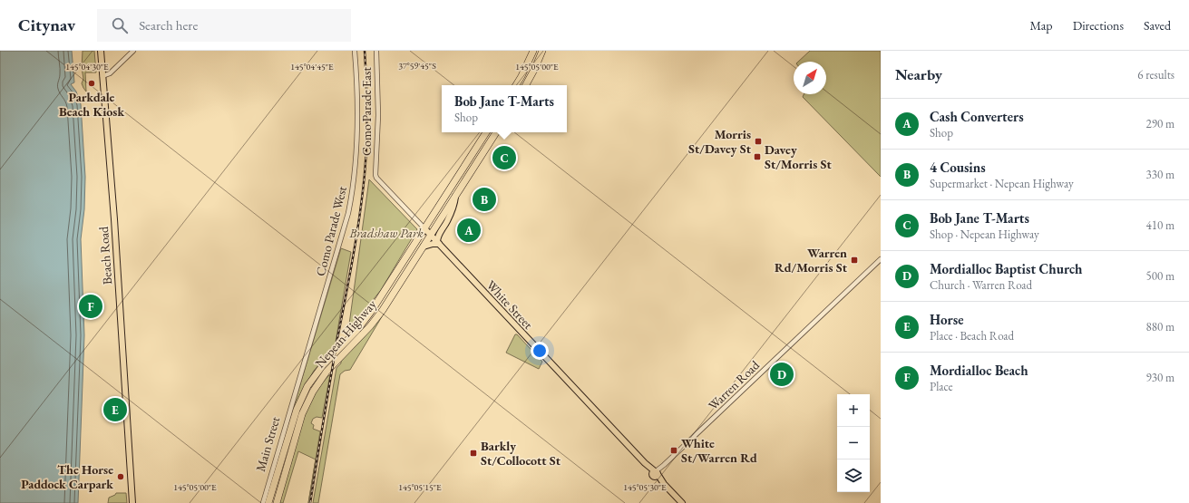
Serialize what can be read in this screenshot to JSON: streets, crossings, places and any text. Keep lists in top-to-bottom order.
{
  "streets": {
    "highway": ["Nepean Highway", "Main Street"],
    "main road": ["Beach Road", "White Street"],
    "street": ["Como Parade East", "Como Parade West", "Warren Road"]
  },
  "crossings": [
    ["Como Parade East", "White Street"],
    ["Como Parade West", "Main Street"],
    ["White Street", "Nepean Highway"],
    ["White Street", "Warren Road"],
    ["Nepean Highway", "Main Street"]
  ],
  "parks": ["Bradshaw Park"],
  "places": {
    "other": ["Parkdale Beach Kiosk", "The Horse Paddock Carpark"],
    "transit": [
      "Morris St/Davey St",
      "Davey St/Morris St",
      "Warren Rd/Morris St",
      "White St/Warren Rd",
      "Barkly St/Collocott St"
    ]
  },
  "north": "top right",
  "page": {
    "header": "Citynav",
    "search": "Search here",
    "nav": ["Map", "Directions", "Saved"],
    "heading": ["Nearby", "6 results"],
    "popup": ["Bob Jane T-Marts", "Shop"],
    "list": [
      {
        "mark": "A",
        "name": "Cash Converters",
        "note": "Shop",
        "value": "290 m"
      },
      {
        "mark": "B",
        "name": "4 Cousins",
        "note": "Supermarket · Nepean Highway",
        "value": "330 m"
      },
      {
        "mark": "C",
        "name": "Bob Jane T-Marts",
        "note": "Shop · Nepean Highway",
        "value": "410 m"
      },
      {
        "mark": "D",
        "name": "Mordialloc Baptist Church",
        "note": "Church · Warren Road",
        "value": "500 m"
      },
      {
        "mark": "E",
        "name": "Horse",
        "note": "Place · Beach Road",
        "value": "880 m"
      },
      {
        "mark": "F",
        "name": "Mordialloc Beach",
        "note": "Place",
        "value": "930 m"
      }
    ],
    "pins": [
      "C",
      "B",
      "A",
      "F",
      "D",
      "E"
    ],
    "map_buttons": ["+", "−"]
  },
  "coordinates": [
    "37°59'45\"S",
    "145°04'30\"E",
    "145°04'45\"E",
    "145°05'00\"E",
    "145°05'15\"E",
    "145°05'30\"E"
  ]
}
